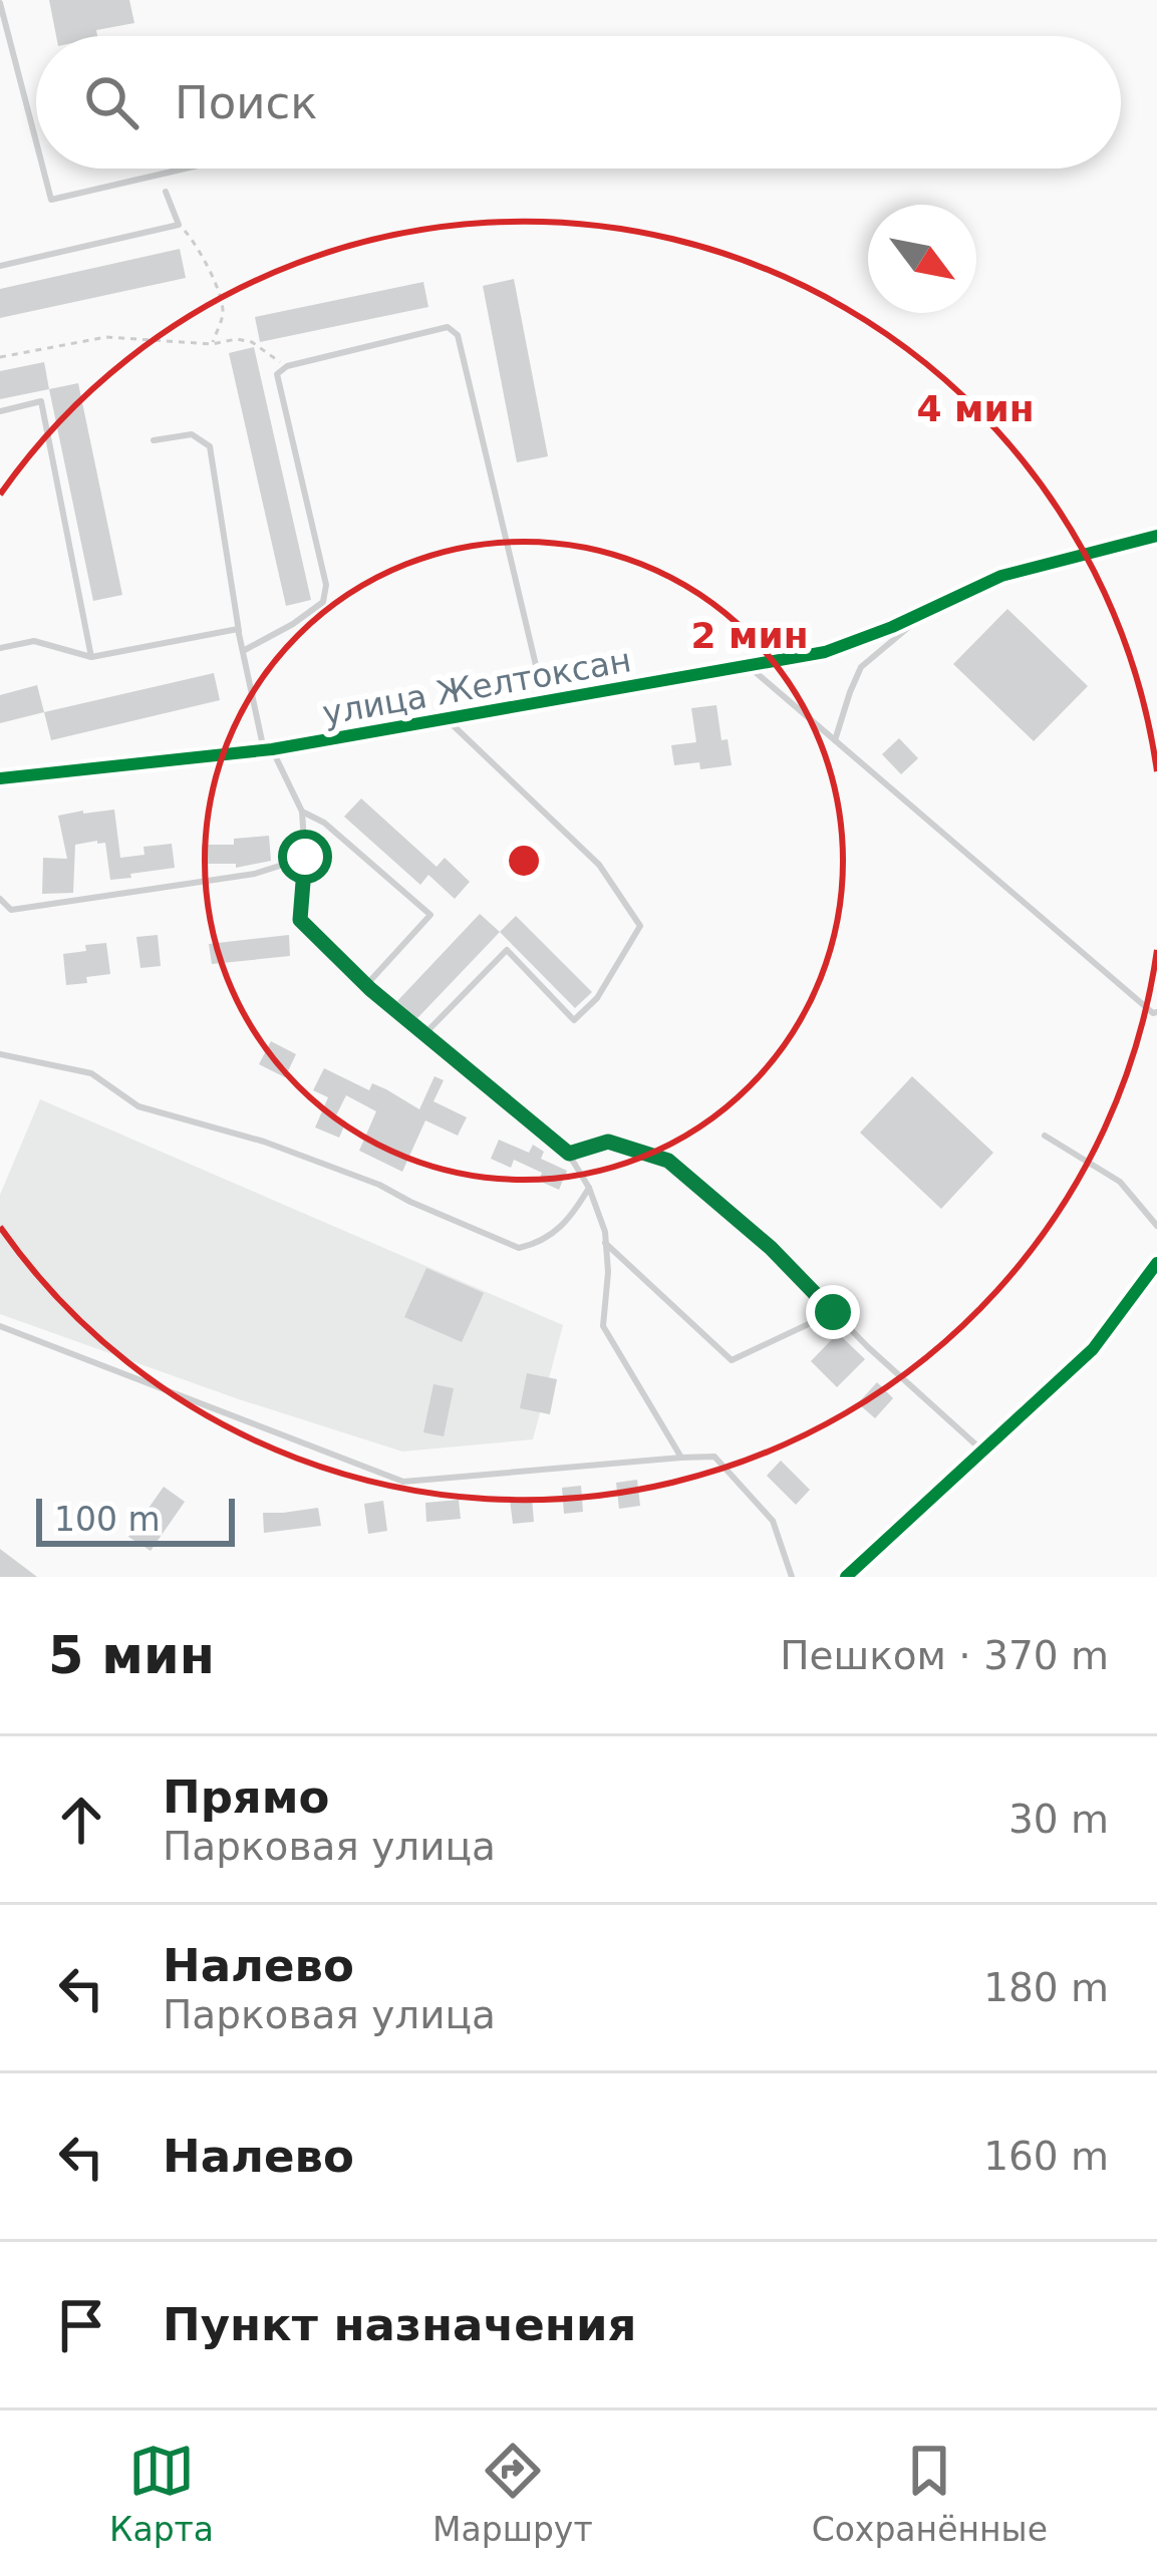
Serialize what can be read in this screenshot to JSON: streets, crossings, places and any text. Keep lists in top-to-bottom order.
{
  "streets": {
    "street": ["улица Желтоксан"]
  },
  "scale_bar": "100 m",
  "north": "bottom right",
  "page": {
    "search": "Поиск",
    "scale": "100 m",
    "heading": ["5 мин", "Пешком · 370 m"],
    "list": [
      ["Прямо", "Парковая улица", "30 m"],
      ["Налево", "Парковая улица", "180 m"],
      ["Налево", "160 m"],
      "Пункт назначения"
    ],
    "nav": ["Карта", "Маршрут", "Сохранённые"]
  },
  "rings": ["4 мин", "2 мин"]
}
